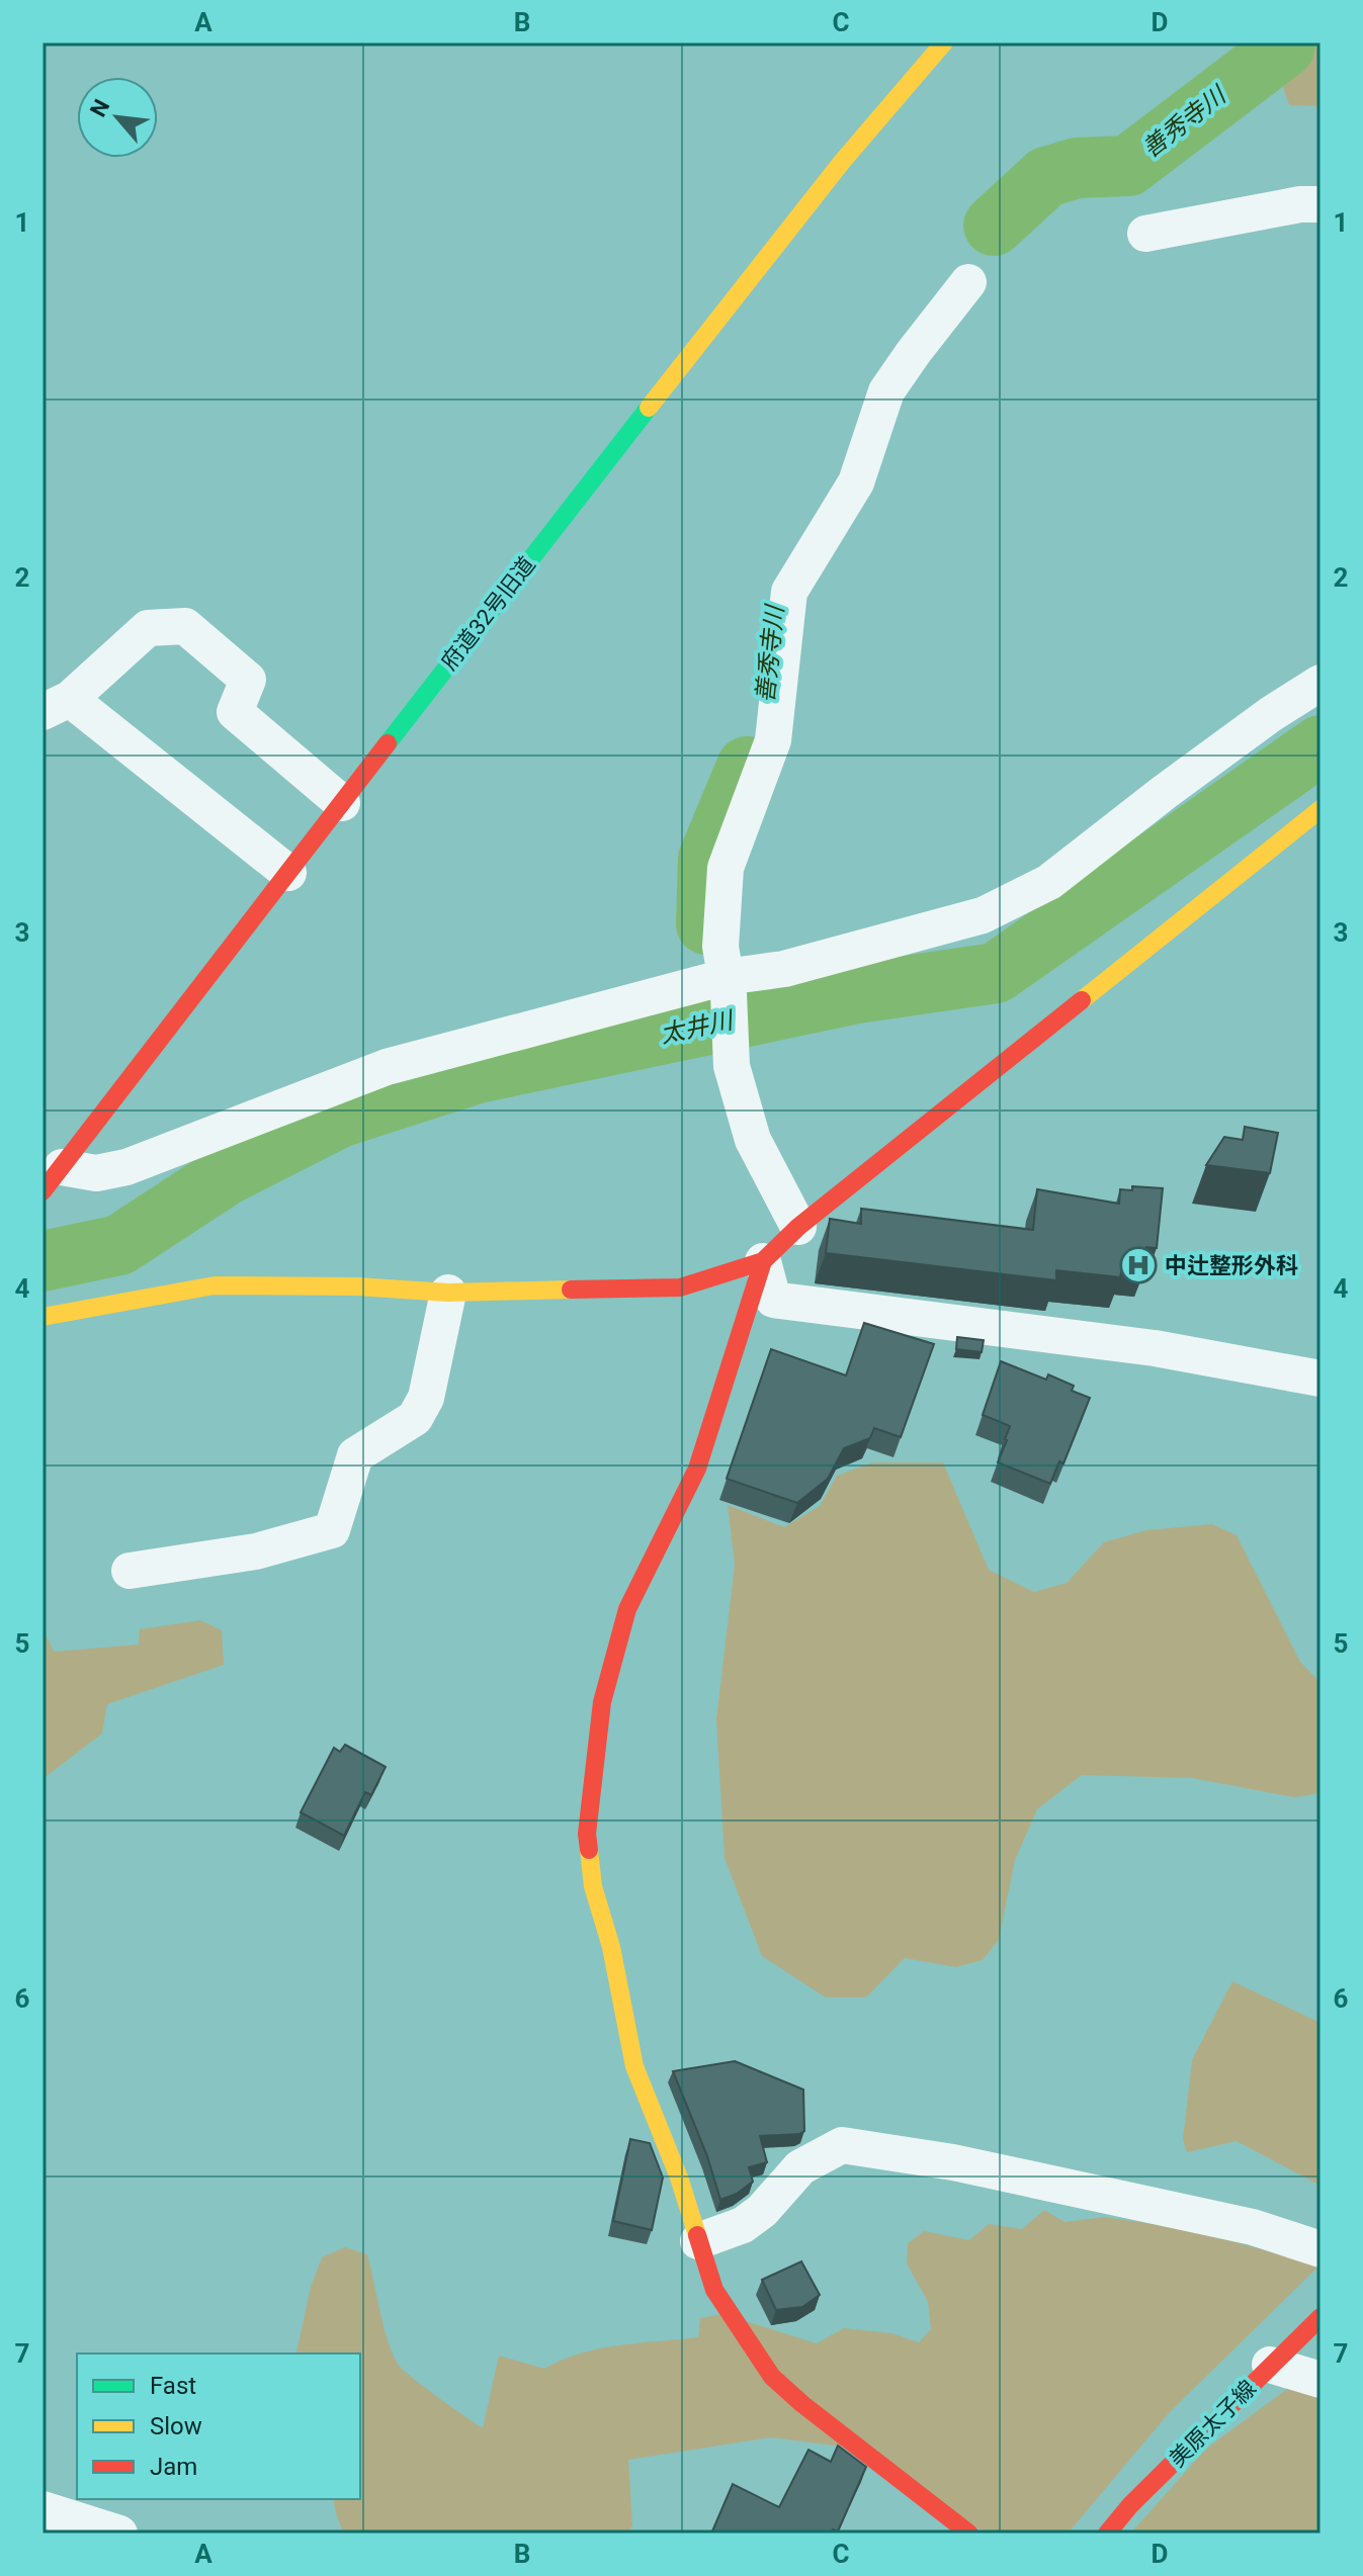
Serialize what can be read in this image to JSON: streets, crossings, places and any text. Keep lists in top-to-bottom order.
{
  "streets": {
    "street": ["府道32号旧道", "美原太子線"]
  },
  "water": ["善秀寺川", "太井川"],
  "places": {
    "hospital": ["中辻整形外科"]
  },
  "legend": ["Fast", "Slow", "Jam"],
  "north": "top left",
  "grid": {
    "columns": [
      "A",
      "B",
      "C",
      "D"
    ],
    "rows": [
      "1",
      "2",
      "3",
      "4",
      "5",
      "6",
      "7"
    ]
  }
}
